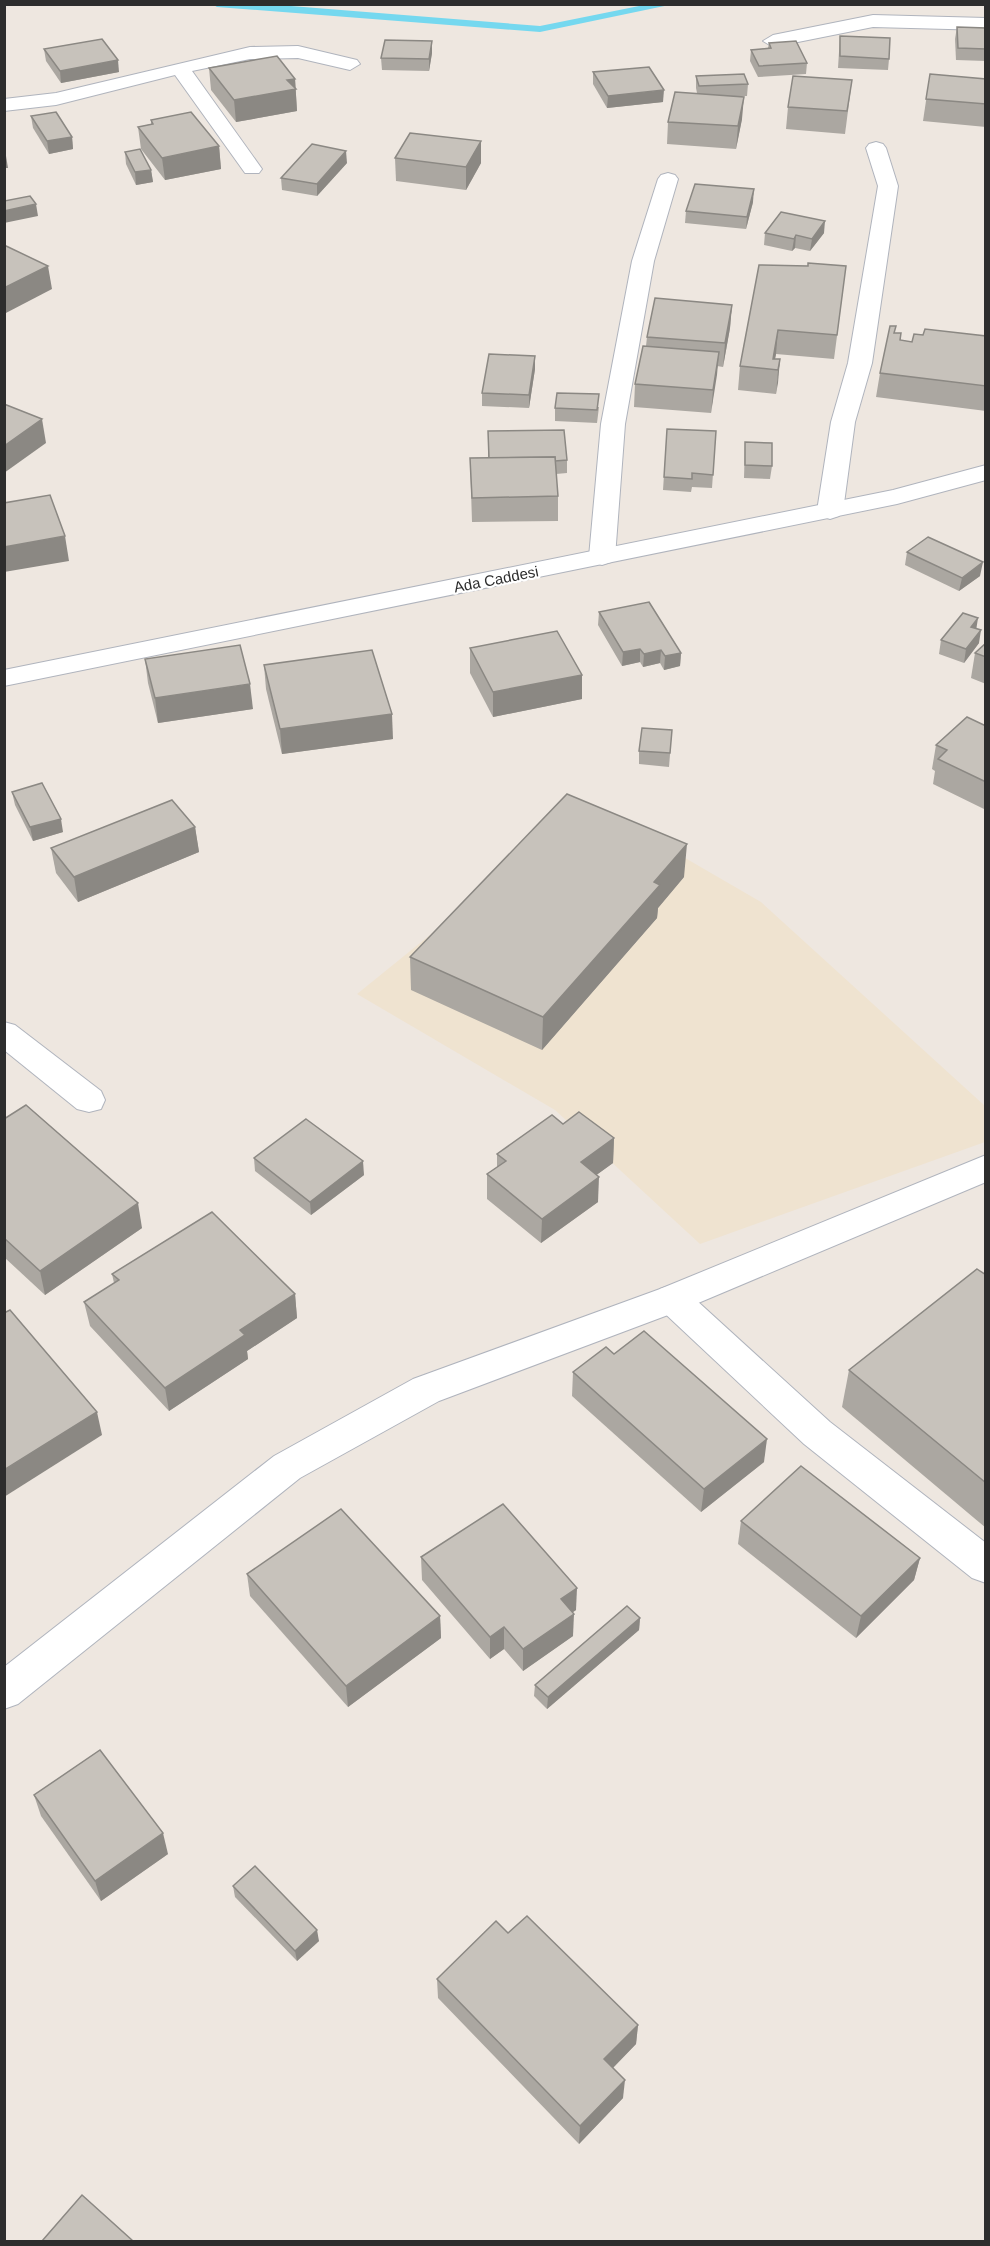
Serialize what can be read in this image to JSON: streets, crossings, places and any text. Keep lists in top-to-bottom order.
{
  "streets": {
    "street": ["Ada Caddesi"]
  }
}
